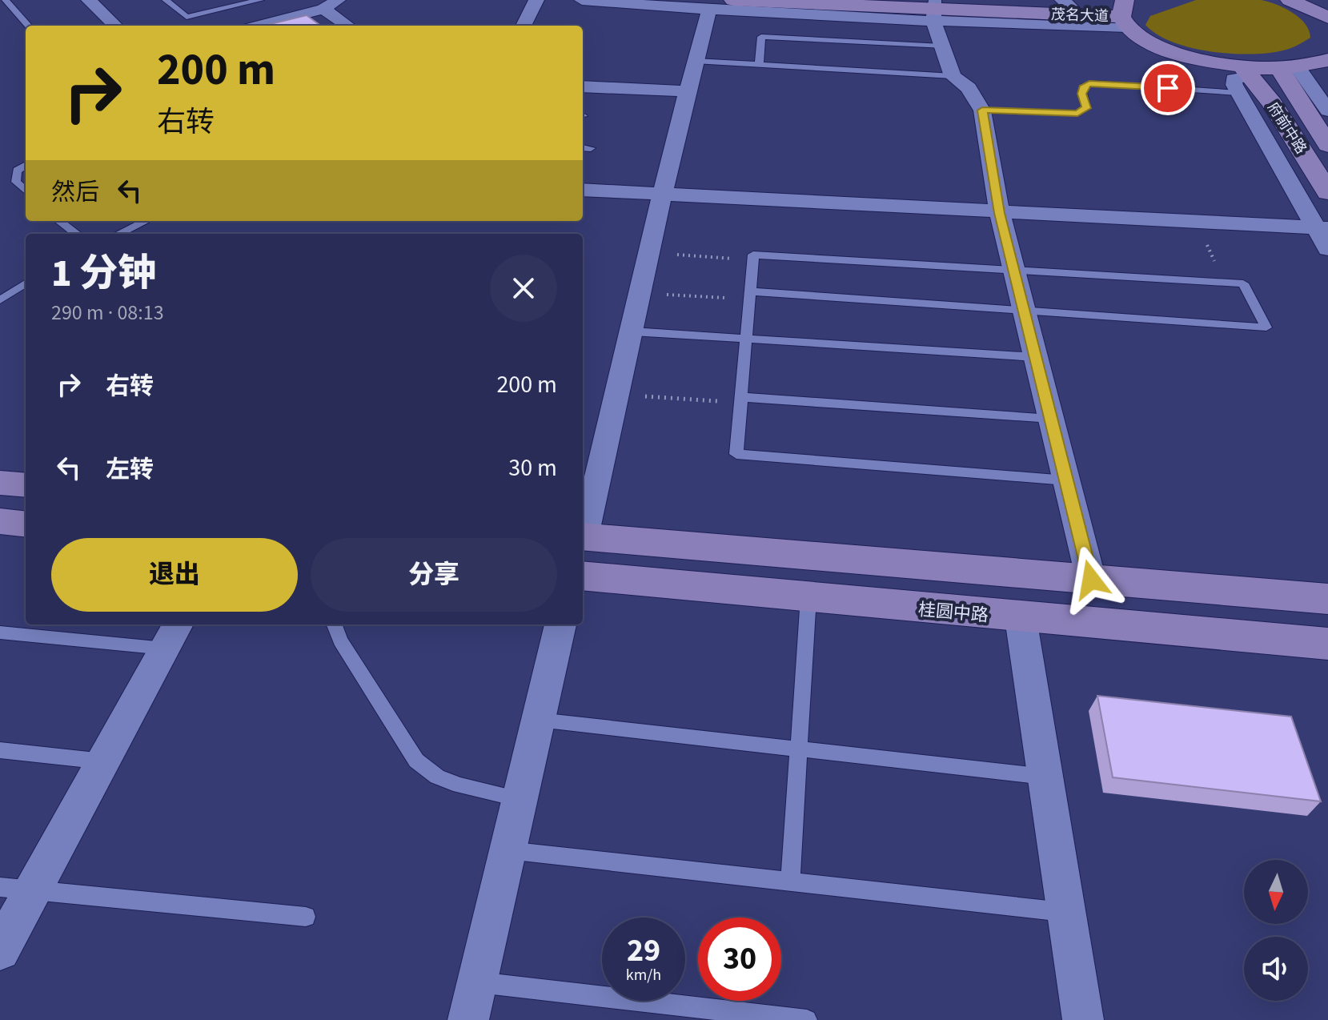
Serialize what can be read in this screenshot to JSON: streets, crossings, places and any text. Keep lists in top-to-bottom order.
{
  "streets": {
    "main road": ["茂名大道", "府前中路", "桂圆中路"]
  },
  "north": "bottom",
  "page": {
    "turn": ["200 m", "右转"],
    "then": "然后",
    "heading": ["1 分钟", "290 m · 08:13"],
    "list": [
      {
        "name": "右转",
        "value": "200 m"
      },
      {
        "name": "左转",
        "value": "30 m"
      }
    ],
    "buttons": ["退出", "分享"],
    "speed": "29 km/h",
    "limit": "30"
  }
}
